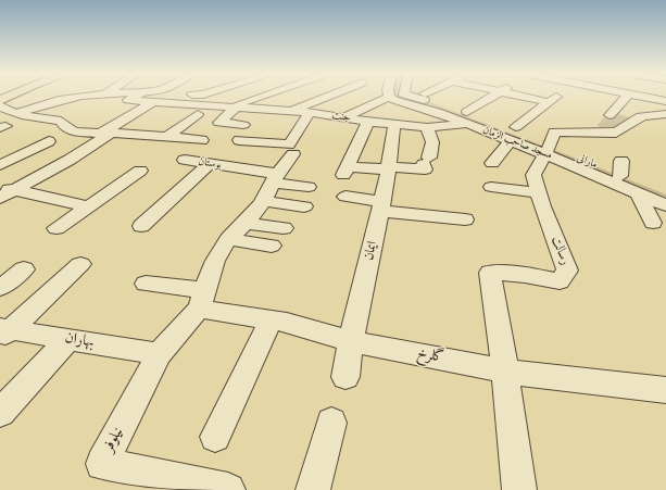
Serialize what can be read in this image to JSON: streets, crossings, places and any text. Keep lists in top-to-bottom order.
{
  "streets": {
    "street": [
      "جنت",
      "مسجد صاحب الزمان",
      "مارانی",
      "بوستان",
      "ایمان",
      "رسالت",
      "بهاران",
      "گلرخ",
      "نیلوفر"
    ]
  },
  "crossings": [
    ["جنت", "مسجد صاحب الزمان"],
    ["جنت", "ایمان"],
    ["مسجد صاحب الزمان", "مارانی"],
    ["مسجد صاحب الزمان", "رسالت"],
    ["مارانی", "رسالت"],
    ["بوستان", "نیلوفر"],
    ["ایمان", "گلرخ"],
    ["رسالت", "گلرخ"],
    ["بهاران", "نیلوفر"],
    ["گلرخ", "نیلوفر"]
  ]
}
